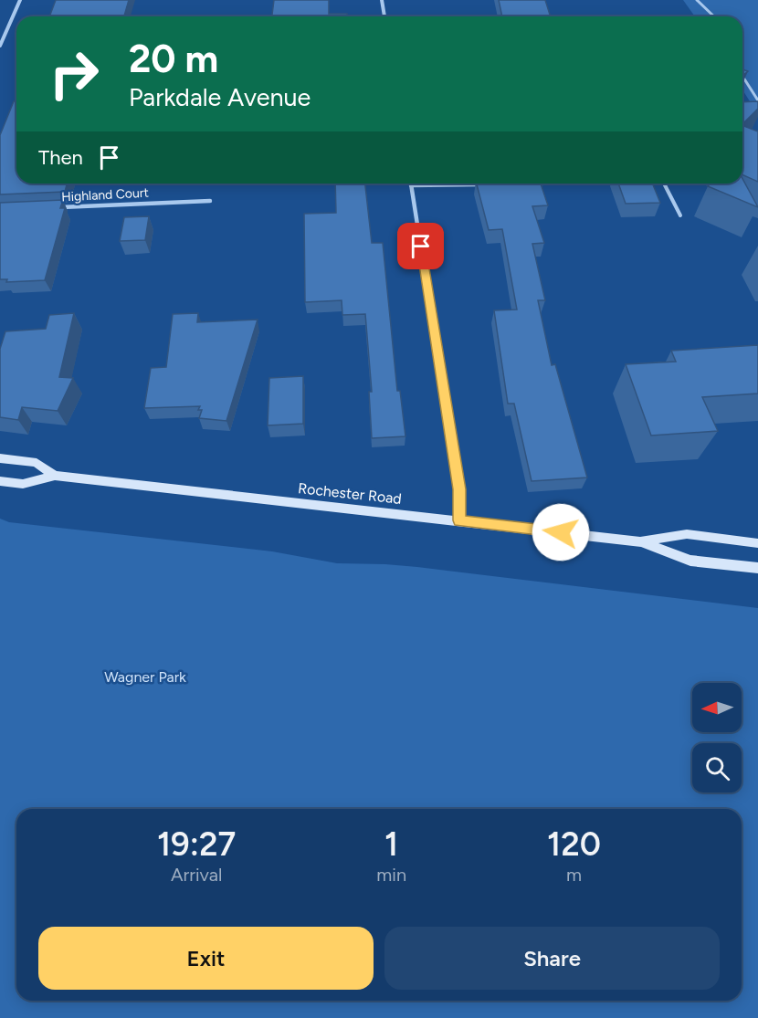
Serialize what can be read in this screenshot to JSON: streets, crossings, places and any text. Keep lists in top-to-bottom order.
{
  "streets": {
    "main road": ["Rochester Road"],
    "street": ["Highland Court"]
  },
  "parks": ["Wagner Park"],
  "north": "left",
  "page": {
    "turn": ["20 m", "Parkdale Avenue"],
    "then": "Then",
    "eta": [
      "19:27",
      "Arrival",
      "1",
      "min",
      "120",
      "m"
    ],
    "buttons": ["Exit", "Share"]
  }
}
